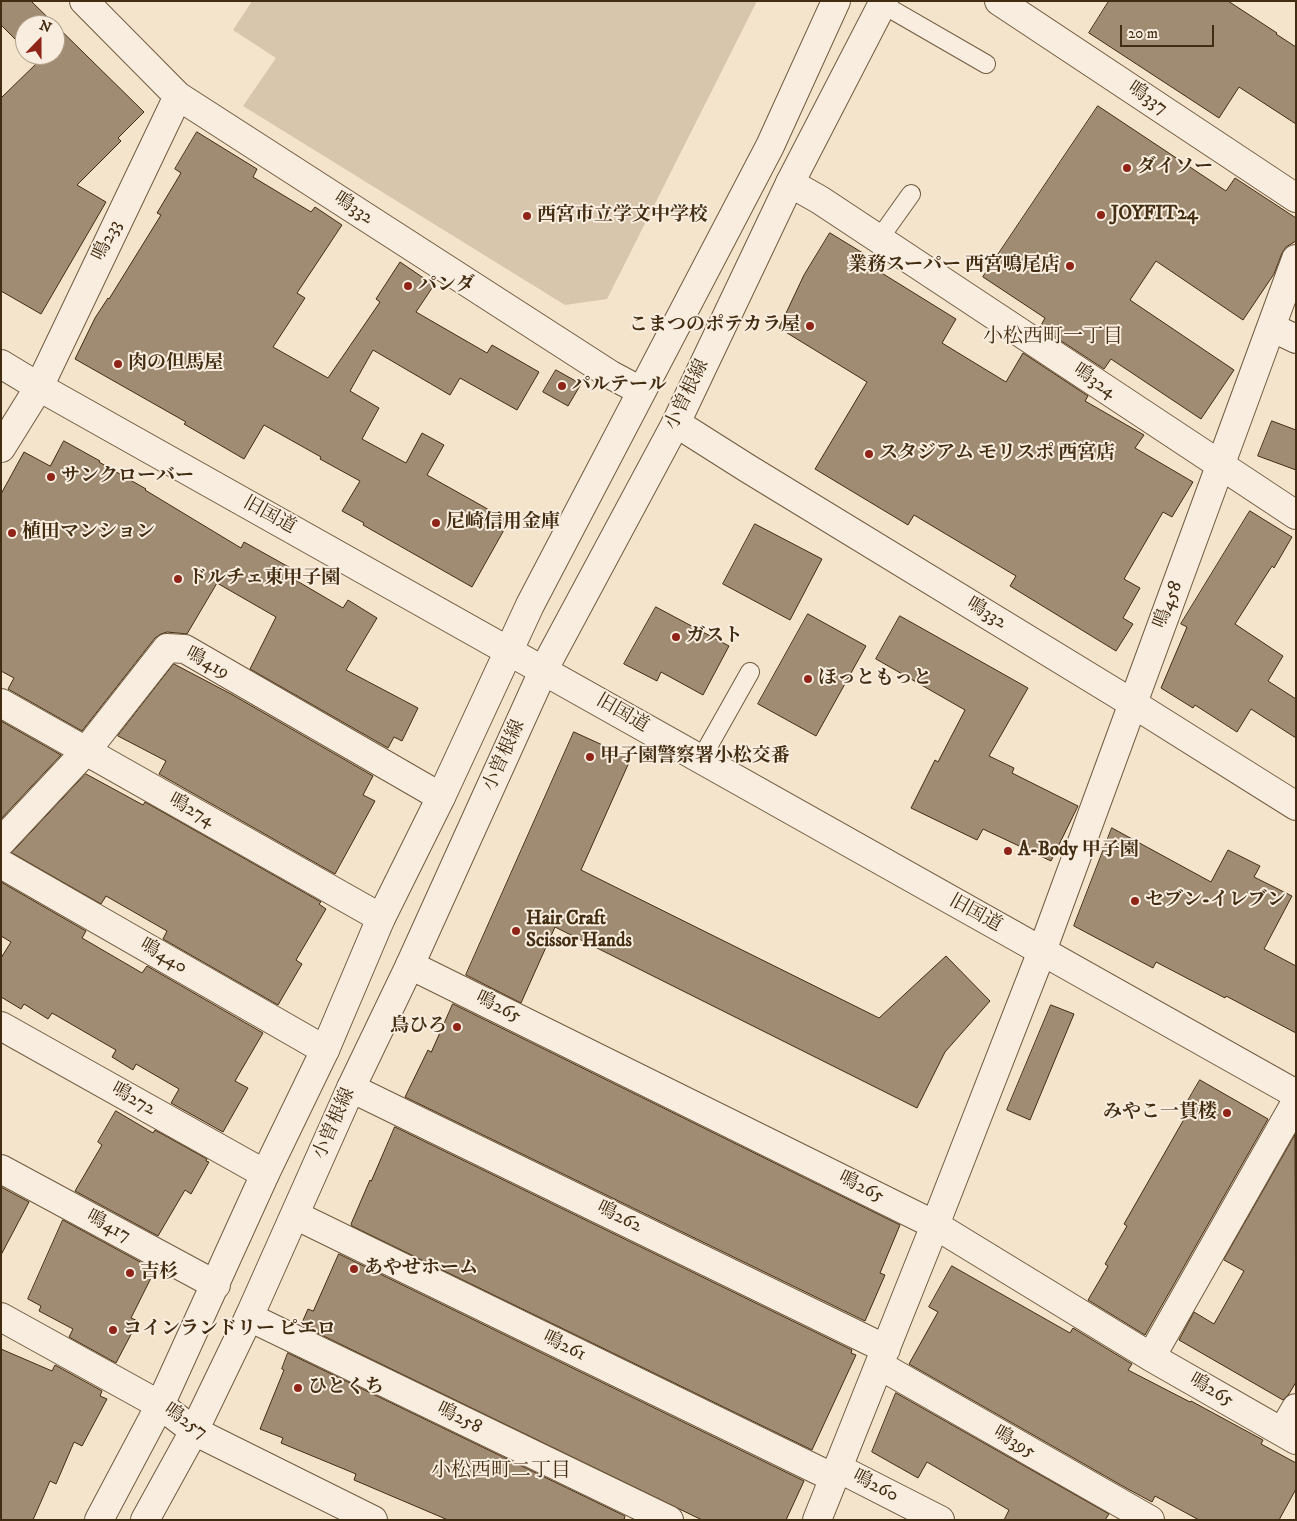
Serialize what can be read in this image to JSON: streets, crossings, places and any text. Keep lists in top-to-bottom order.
{
  "streets": {
    "street": [
      "鳴337",
      "鳴332",
      "鳴233",
      "鳴324",
      "小曽根線",
      "旧国道",
      "鳴458",
      "鳴419",
      "鳴274",
      "鳴440",
      "鳴265",
      "鳴272",
      "鳴262",
      "鳴417",
      "鳴261",
      "鳴258",
      "鳴257",
      "鳴395",
      "鳴260"
    ]
  },
  "crossings": [
    ["鳴332", "鳴233"],
    ["鳴332", "小曽根線"],
    ["鳴332", "鳴458"],
    ["鳴233", "旧国道"],
    ["鳴324", "小曽根線"],
    ["鳴324", "鳴458"],
    ["小曽根線", "旧国道"],
    ["小曽根線", "鳴265"],
    ["小曽根線", "鳴262"],
    ["小曽根線", "鳴261"],
    ["小曽根線", "鳴258"],
    ["小曽根線", "鳴257"],
    ["旧国道", "鳴458"],
    ["鳴458", "鳴265"],
    ["鳴458", "鳴262"],
    ["鳴458", "鳴261"],
    ["鳴458", "鳴395"],
    ["鳴458", "鳴260"],
    ["鳴419", "鳴274"],
    ["鳴262", "鳴395"],
    ["鳴261", "鳴260"]
  ],
  "districts": ["小松西町一丁目", "小松西町二丁目"],
  "places": [
    "ダイソー",
    "JOYFIT24",
    "西宮市立学文中学校",
    "業務スーパー 西宮鳴尾店",
    "パンダ",
    "こまつのポテカラ屋",
    "肉の但馬屋",
    "パルテール",
    "スタジアム モリスポ 西宮店",
    "サンクローバー",
    "尼崎信用金庫",
    "植田マンション",
    "ドルチェ東甲子園",
    "ガスト",
    "ほっともっと",
    "甲子園警察署小松交番",
    "A-Body 甲子園",
    "セブン-イレブン",
    "Hair Craft Scissor Hands",
    "鳥ひろ",
    "みやこ一貫楼",
    "あやせホーム",
    "吉杉",
    "コインランドリー ピエロ",
    "ひとくち"
  ],
  "scale_bar": "20 m",
  "north": "top"
}
